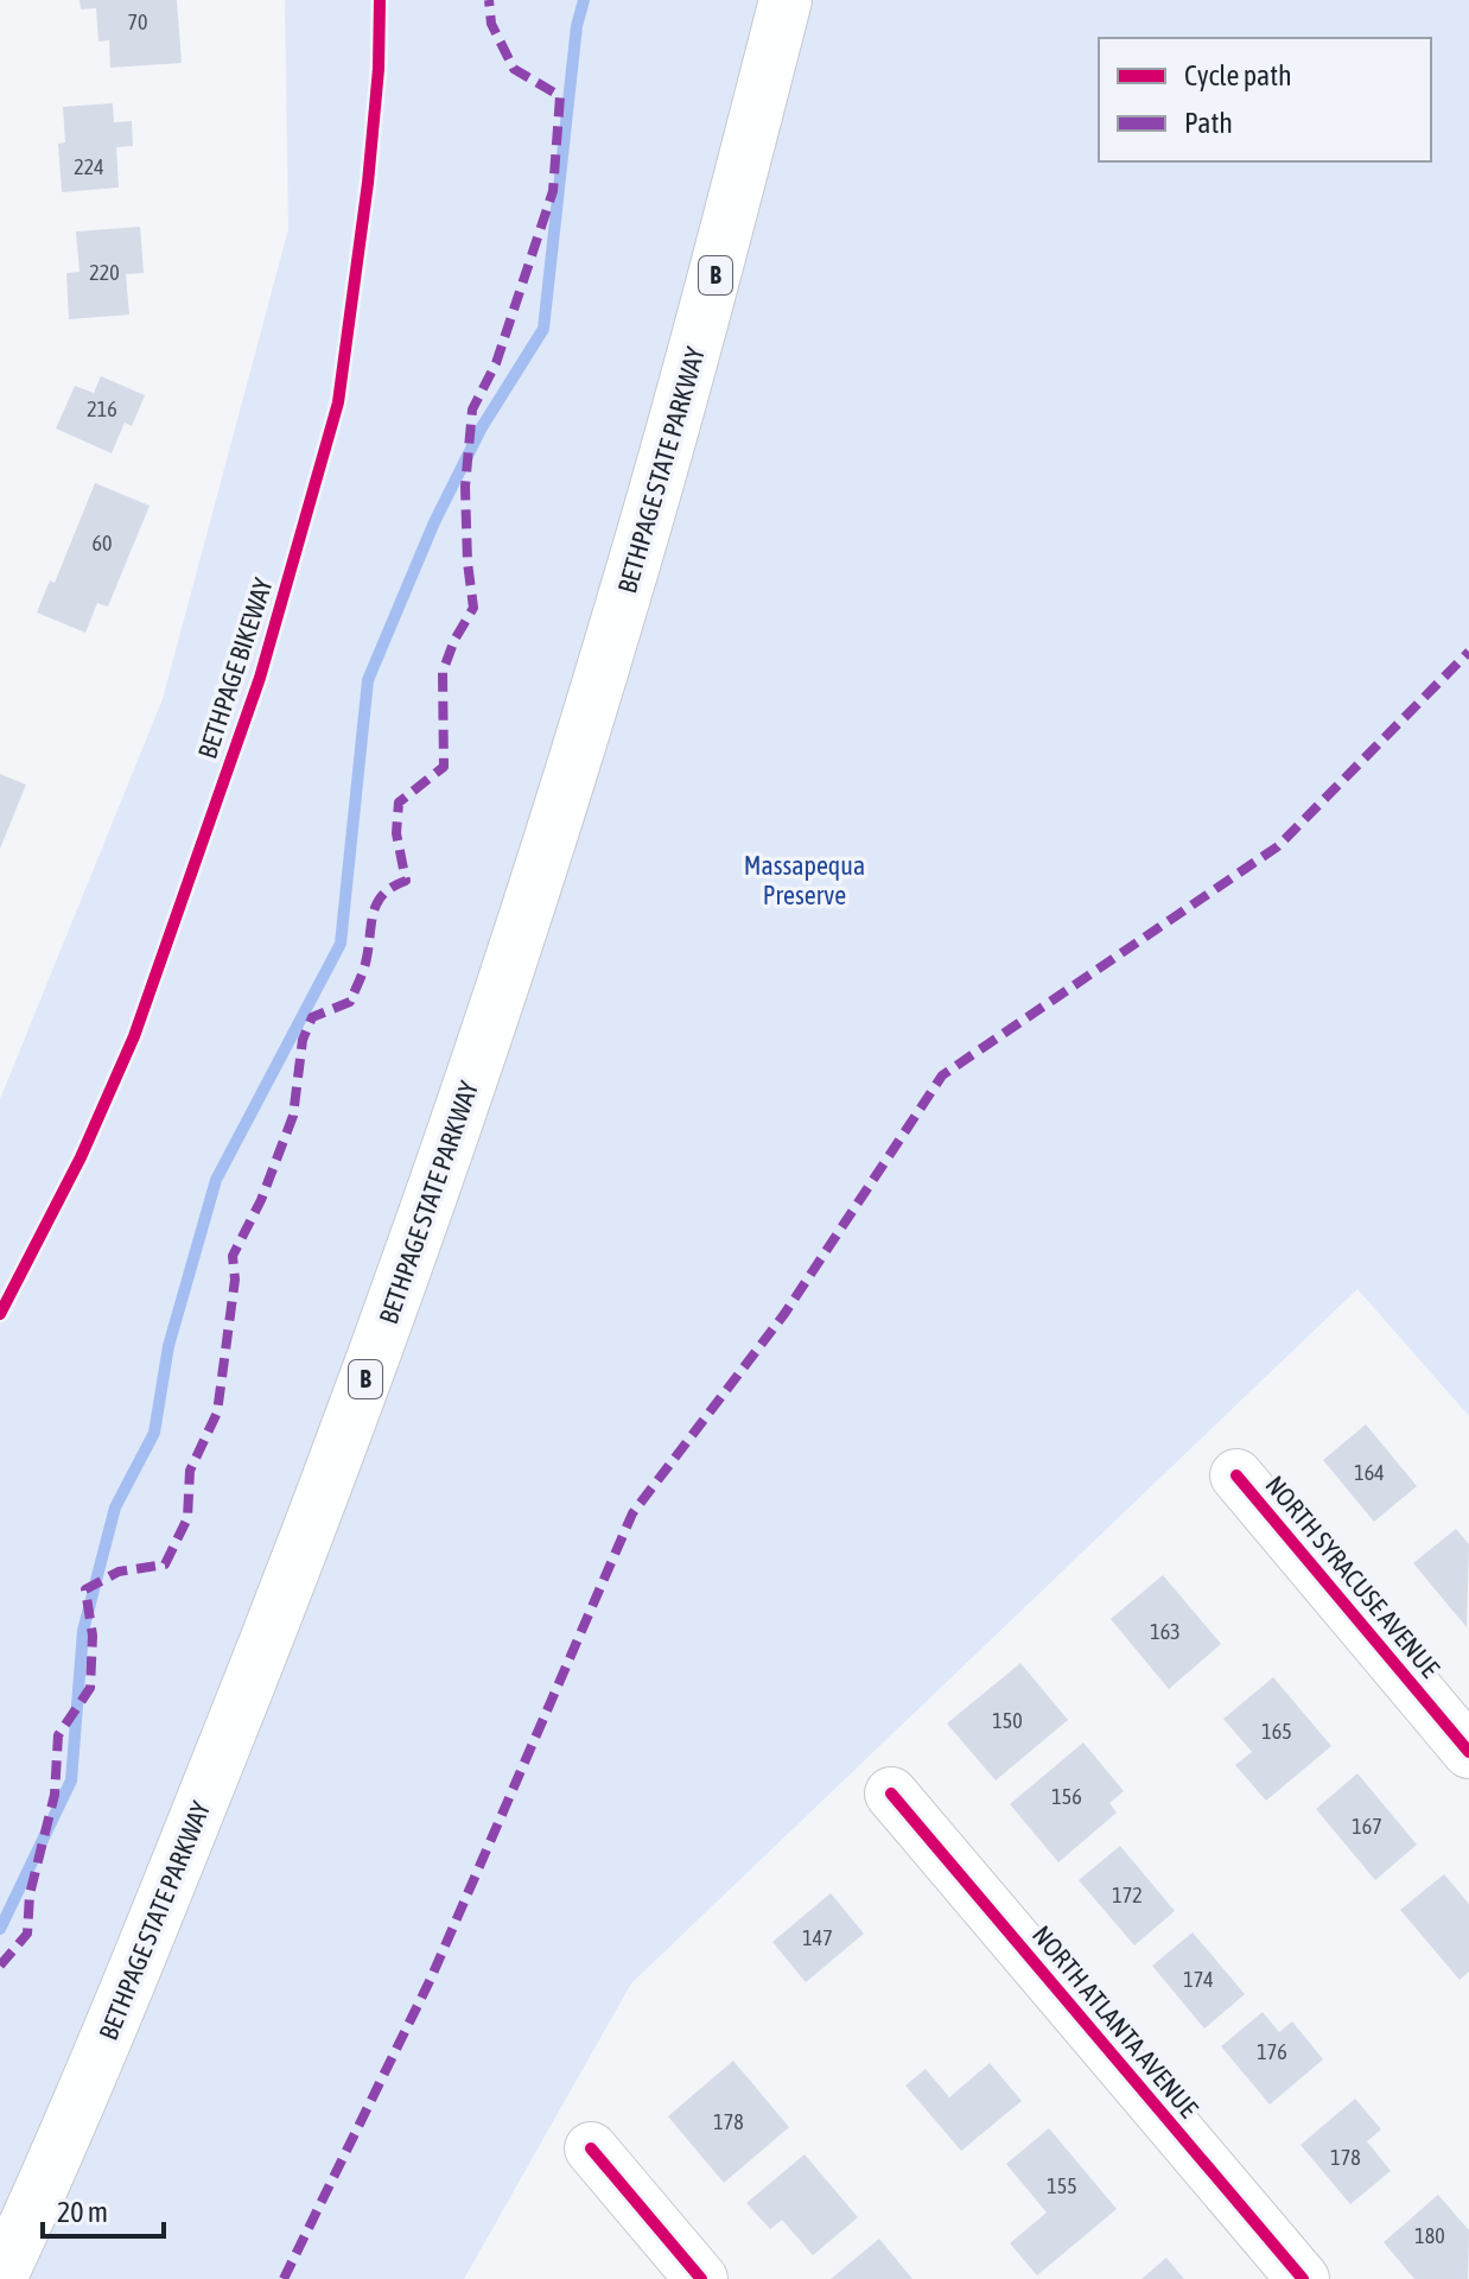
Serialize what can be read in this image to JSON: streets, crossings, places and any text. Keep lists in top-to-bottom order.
{
  "streets": {
    "main road": [
      "B",
      "BETHPAGE STATE PARKWAY",
      "NORTH SYRACUSE AVENUE",
      "NORTH ATLANTA AVENUE"
    ],
    "cycle path": ["BETHPAGE BIKEWAY"]
  },
  "parks": ["Massapequa Preserve"],
  "house_numbers": [
    "70",
    "224",
    "220",
    "216",
    "60",
    "164",
    "163",
    "150",
    "165",
    "156",
    "167",
    "172",
    "147",
    "174",
    "176",
    "178",
    "178",
    "155",
    "180"
  ],
  "legend": ["Cycle path", "Path"],
  "scale_bar": "20 m"
}
